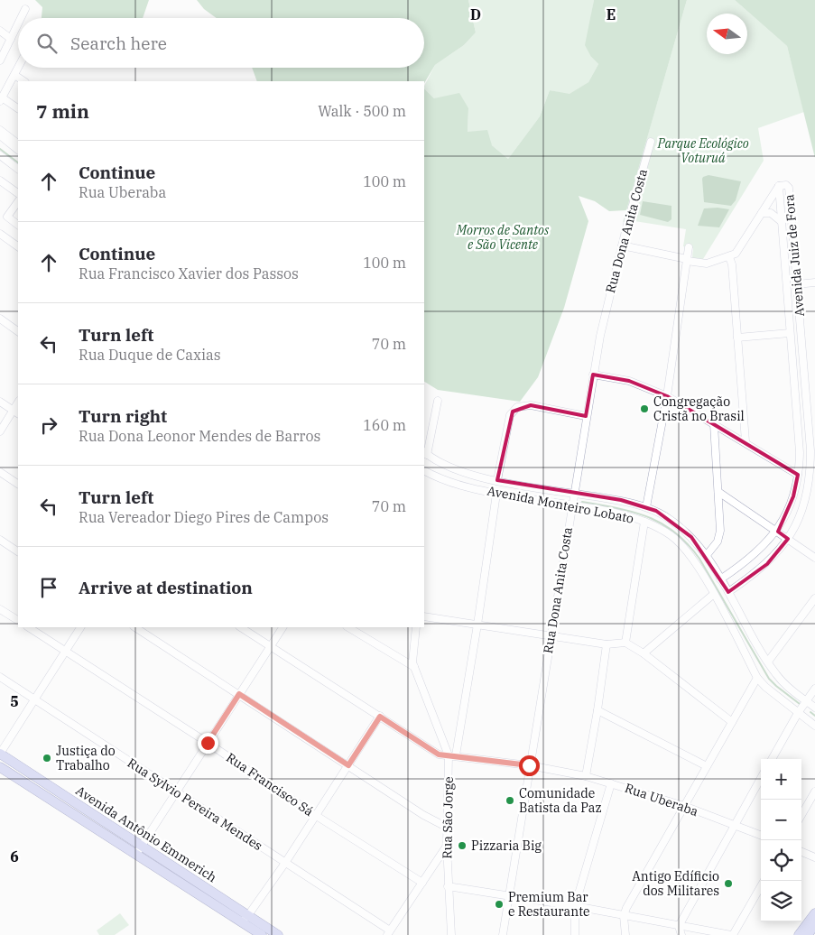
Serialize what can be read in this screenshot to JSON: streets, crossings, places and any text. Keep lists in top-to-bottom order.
{
  "streets": {
    "main road": ["Avenida Antônio Emmerich"],
    "street": [
      "Rua Dona Anita Costa",
      "Avenida Juiz de Fora",
      "Avenida Monteiro Lobato",
      "Rua Francisco Sá",
      "Rua Uberaba",
      "Rua Sylvio Pereira Mendes",
      "Rua São Jorge"
    ]
  },
  "crossings": [
    ["Rua Dona Anita Costa", "Avenida Monteiro Lobato"],
    ["Rua Dona Anita Costa", "Rua Uberaba"],
    ["Avenida Juiz de Fora", "Avenida Monteiro Lobato"],
    ["Rua Uberaba", "Rua São Jorge"]
  ],
  "parks": ["Parque Ecológico Voturuá", "Morros de Santos e São Vicente"],
  "places": [
    "Congregação Cristã no Brasil",
    "Justiça do Trabalho",
    "Comunidade Batista da Paz",
    "Pizzaria Big",
    "Antigo Edíficio dos Militares",
    "Premium Bar e Restaurante"
  ],
  "north": "left",
  "page": {
    "search": "Search here",
    "heading": ["7 min", "Walk · 500 m"],
    "list": [
      ["Continue", "Rua Uberaba", "100 m"],
      ["Continue", "Rua Francisco Xavier dos Passos", "100 m"],
      ["Turn left", "Rua Duque de Caxias", "70 m"],
      ["Turn right", "Rua Dona Leonor Mendes de Barros", "160 m"],
      ["Turn left", "Rua Vereador Diego Pires de Campos", "70 m"],
      "Arrive at destination"
    ],
    "map_buttons": ["+", "−"]
  },
  "grid": {
    "columns": ["D", "E"],
    "rows": ["5", "6"]
  }
}
